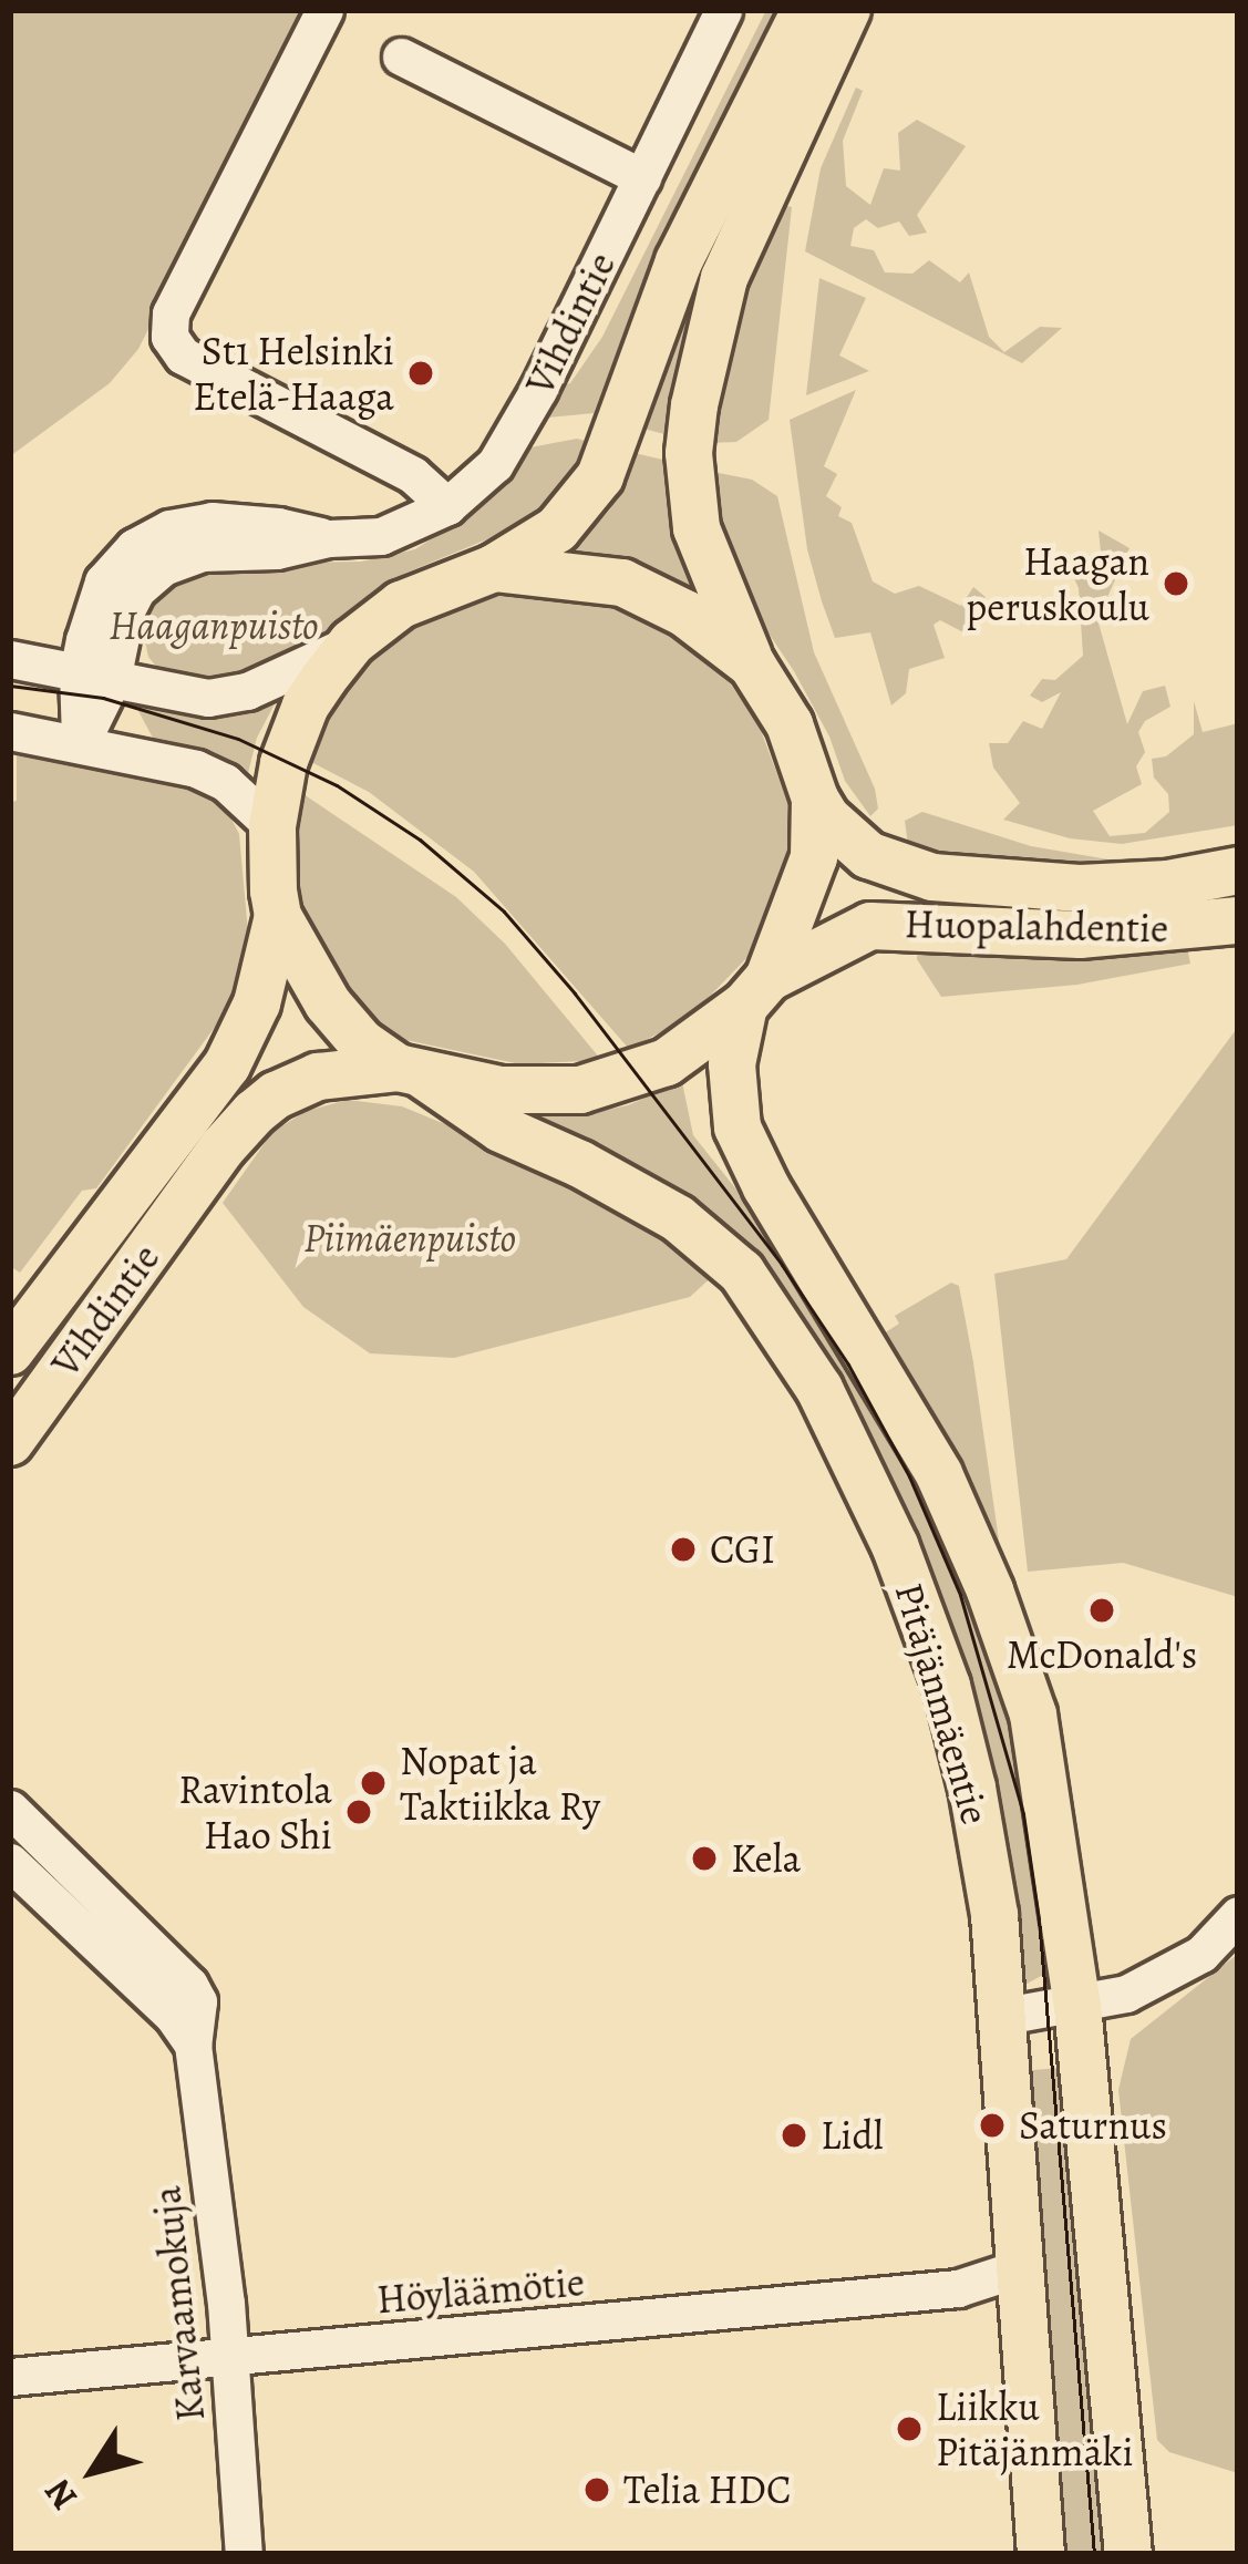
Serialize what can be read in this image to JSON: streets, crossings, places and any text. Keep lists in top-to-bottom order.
{
  "streets": {
    "main road": ["Vihdintie", "Huopalahdentie", "Pitäjänmäentie"],
    "street": ["Höyläämötie", "Karvaamokuja"]
  },
  "crossings": [
    ["Vihdintie", "Huopalahdentie"],
    ["Vihdintie", "Pitäjänmäentie"],
    ["Huopalahdentie", "Pitäjänmäentie"],
    ["Pitäjänmäentie", "Höyläämötie"],
    ["Höyläämötie", "Karvaamokuja"]
  ],
  "parks": ["Haaganpuisto", "Piimäenpuisto"],
  "places": [
    "St1 Helsinki Etelä-Haaga",
    "Haagan peruskoulu",
    "CGI",
    "McDonald's",
    "Nopat ja Taktiikka Ry",
    "Ravintola Hao Shi",
    "Kela",
    "Saturnus",
    "Lidl",
    "Liikku Pitäjänmäki",
    "Telia HDC"
  ],
  "north": "bottom left"
}
